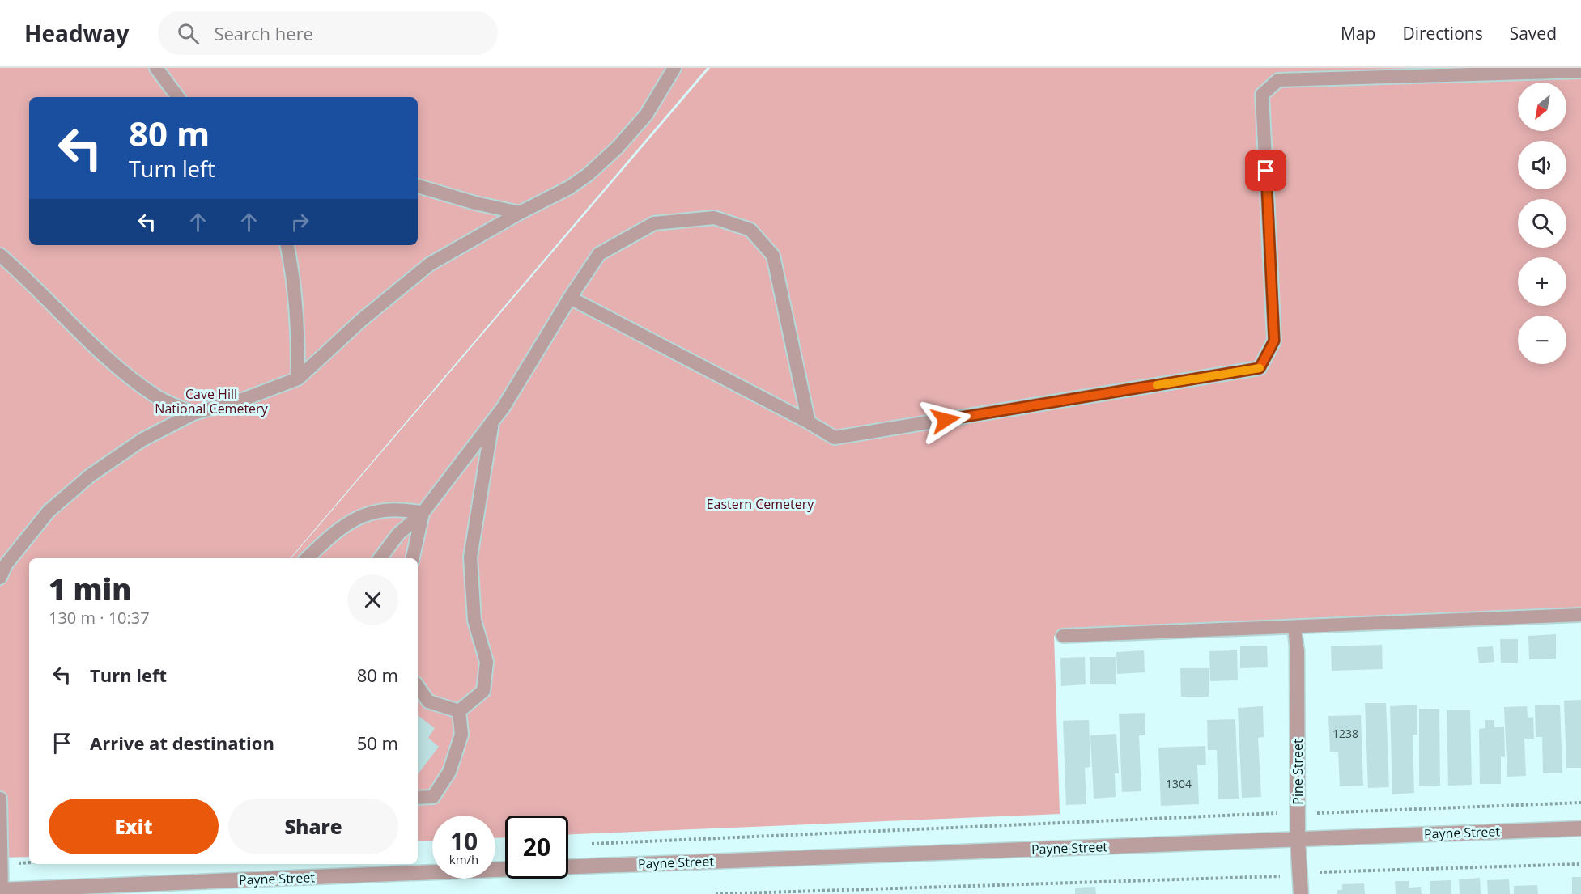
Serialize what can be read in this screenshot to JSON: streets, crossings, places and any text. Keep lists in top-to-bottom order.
{
  "streets": {
    "street": ["Pine Street", "Payne Street"]
  },
  "crossings": [
    ["Pine Street", "Payne Street"]
  ],
  "parks": ["Cave Hill National Cemetery", "Eastern Cemetery"],
  "house_numbers": ["1238", "1304"],
  "north": "bottom left",
  "page": {
    "header": "Headway",
    "search": "Search here",
    "nav": ["Map", "Directions", "Saved"],
    "map_buttons": ["+", "−"],
    "turn": ["80 m", "Turn left"],
    "heading": ["1 min", "130 m · 10:37"],
    "list": [
      {
        "name": "Turn left",
        "value": "80 m"
      },
      {
        "name": "Arrive at destination",
        "value": "50 m"
      }
    ],
    "buttons": ["Exit", "Share"],
    "speed": "10 km/h",
    "limit": "20"
  }
}
